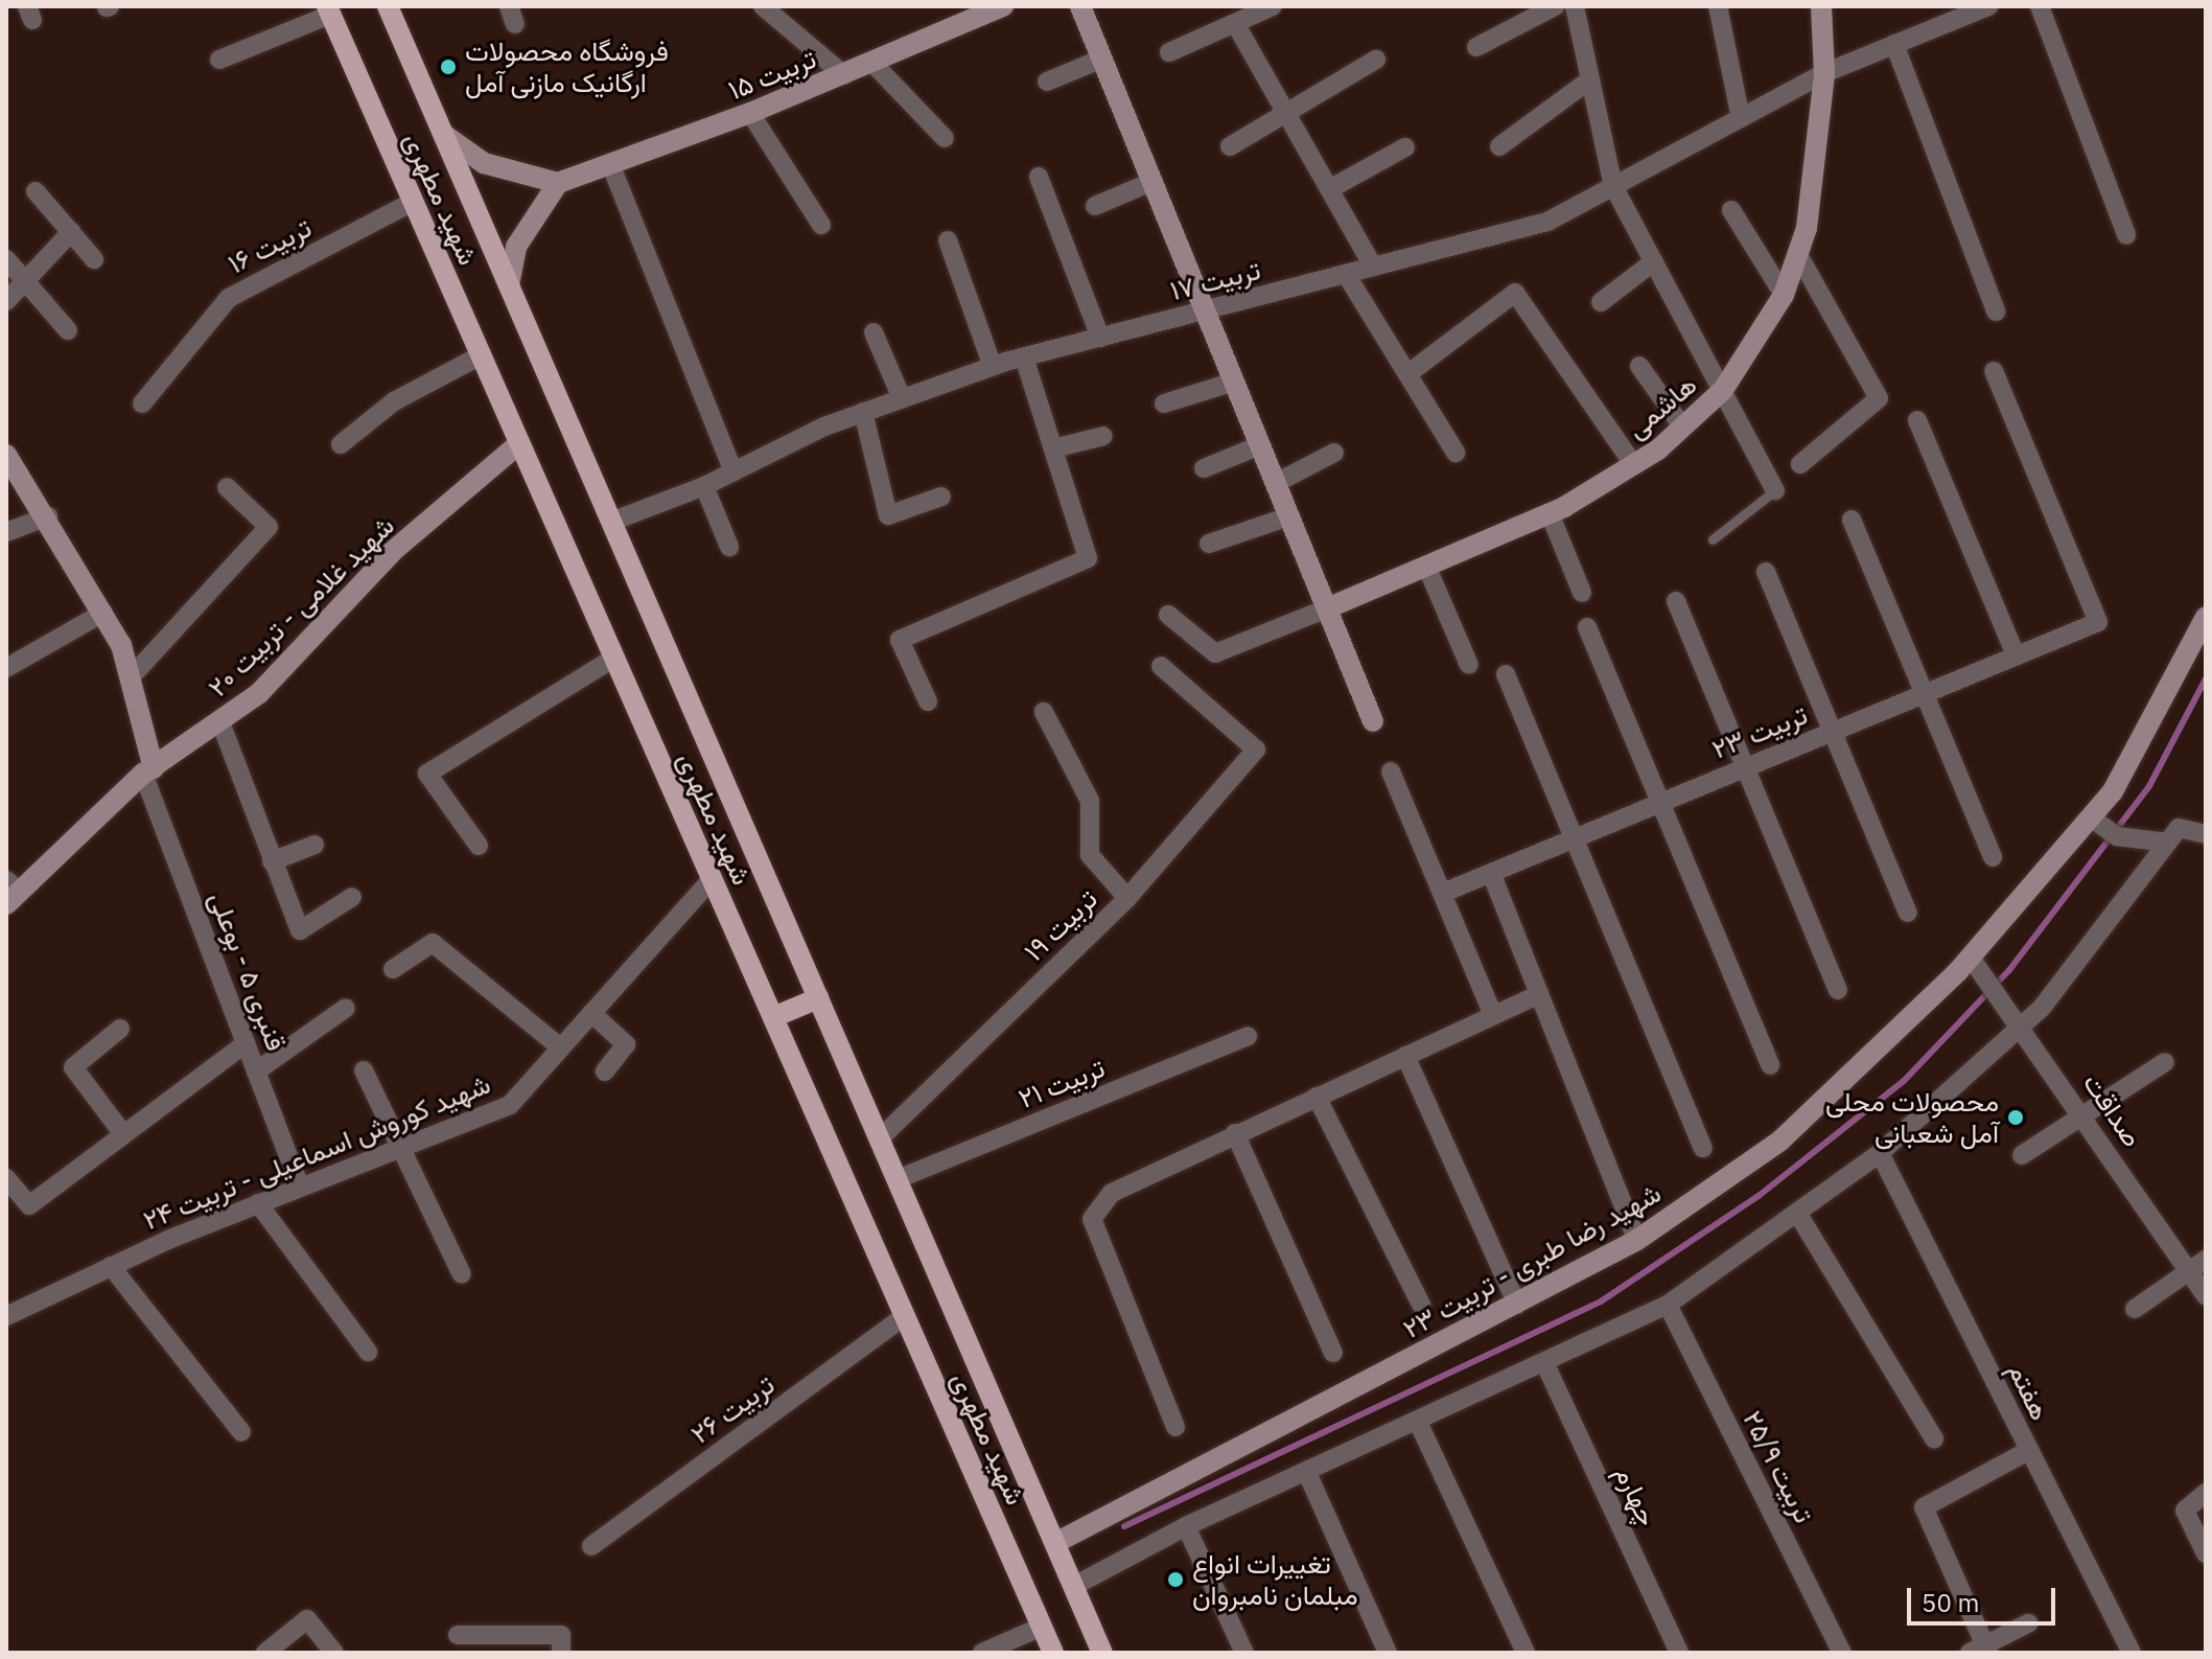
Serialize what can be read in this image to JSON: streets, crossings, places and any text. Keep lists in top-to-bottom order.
{
  "streets": {
    "main road": ["شهید مطهری"],
    "street": [
      "تربیت ۱۵",
      "تربیت ۱۶",
      "تربیت ۱۷",
      "هاشمی",
      "شهید غلامی - تربیت ۲۰",
      "تربیت ۲۳",
      "تربیت ۱۹",
      "قنبری ۵ - بوعلی",
      "تربیت ۲۱",
      "صداقت",
      "شهید کوروش اسماعیلی - تربیت ۲۴",
      "شهید رضا طبری - تربیت ۲۳",
      "هفتم",
      "تربیت ۲۶",
      "تربیت ۲۵/۹",
      "چهارم"
    ]
  },
  "crossings": [
    ["شهید مطهری", "تربیت ۱۶"],
    ["شهید مطهری", "تربیت ۱۷"],
    ["شهید مطهری", "شهید غلامی - تربیت ۲۰"],
    ["شهید مطهری", "تربیت ۱۹"],
    ["شهید مطهری", "تربیت ۲۱"],
    ["شهید مطهری", "شهید کوروش اسماعیلی - تربیت ۲۴"],
    ["شهید مطهری", "شهید رضا طبری - تربیت ۲۳"],
    ["شهید مطهری", "تربیت ۲۶"],
    ["تربیت ۱۷", "هاشمی"],
    ["شهید غلامی - تربیت ۲۰", "قنبری ۵ - بوعلی"],
    ["قنبری ۵ - بوعلی", "شهید کوروش اسماعیلی - تربیت ۲۴"],
    ["صداقت", "شهید رضا طبری - تربیت ۲۳"]
  ],
  "places": ["فروشگاه محصولات ارگانیک مازنی آمل", "محصولات محلی آمل شعبانی", "تغییرات انواع مبلمان نامبروان"],
  "scale_bar": "50 m"
}
